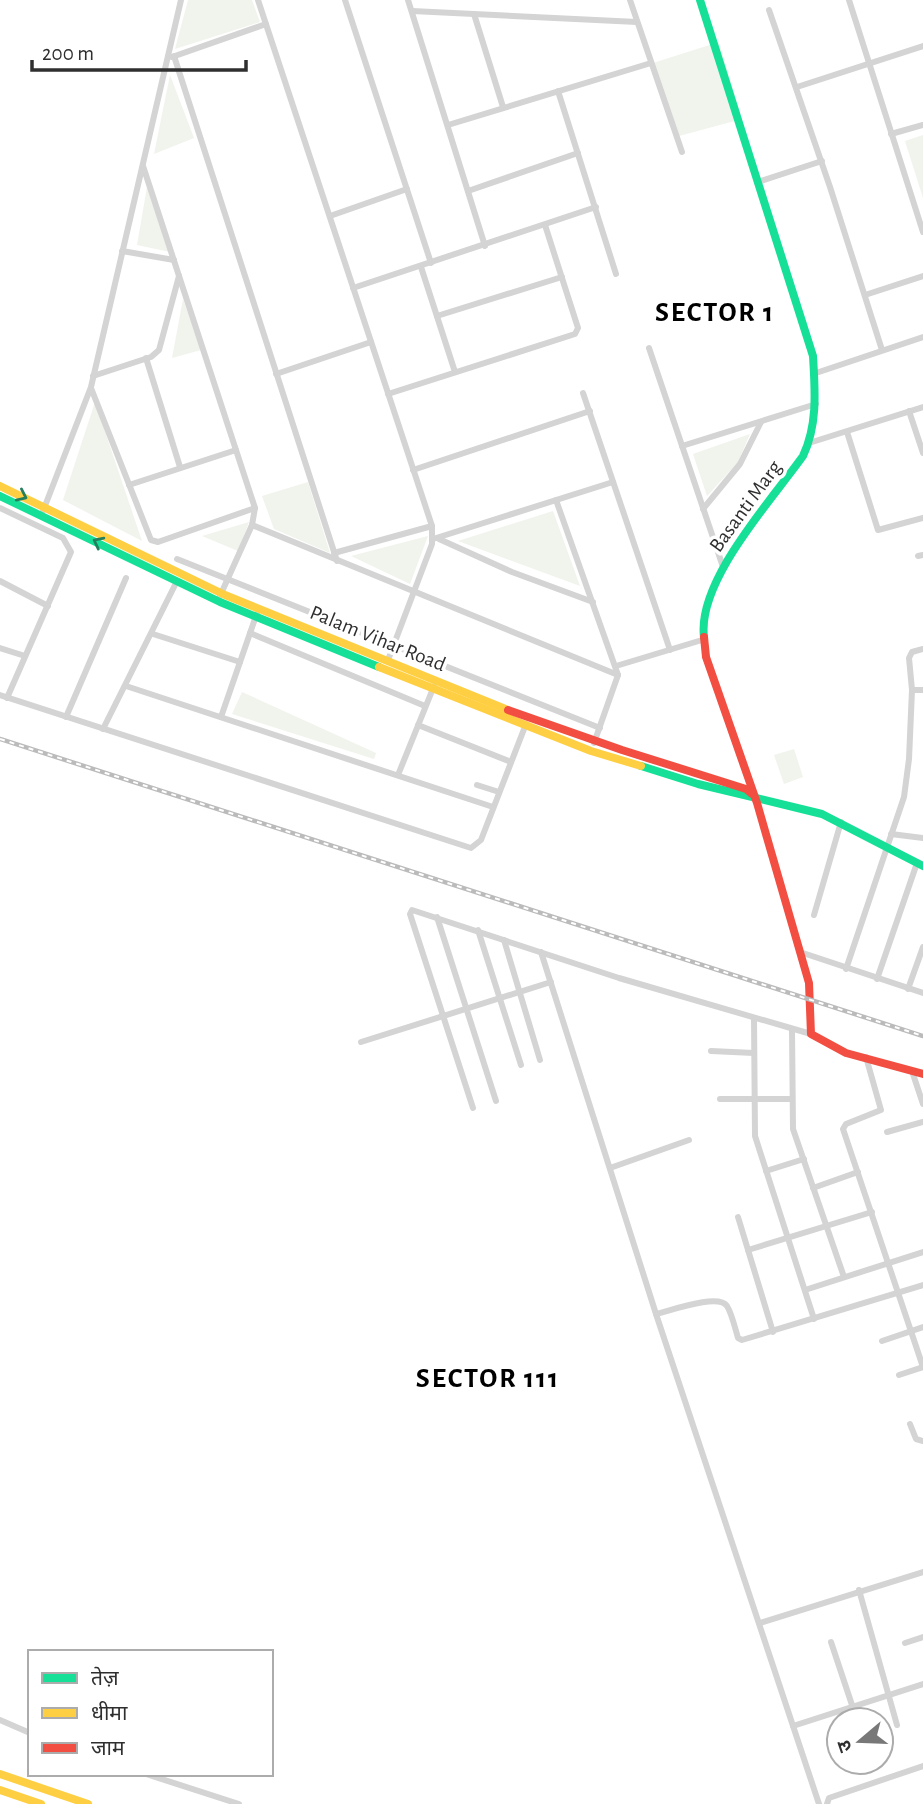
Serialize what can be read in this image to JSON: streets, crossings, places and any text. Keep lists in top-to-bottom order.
{
  "streets": {
    "main road": ["Basanti Marg", "Palam Vihar Road"]
  },
  "crossings": [
    ["Basanti Marg", "Palam Vihar Road"]
  ],
  "districts": ["SECTOR 1", "SECTOR 111"],
  "legend": ["तेज़", "धीमा", "जाम"],
  "scale_bar": "200 m",
  "north": "left"
}
